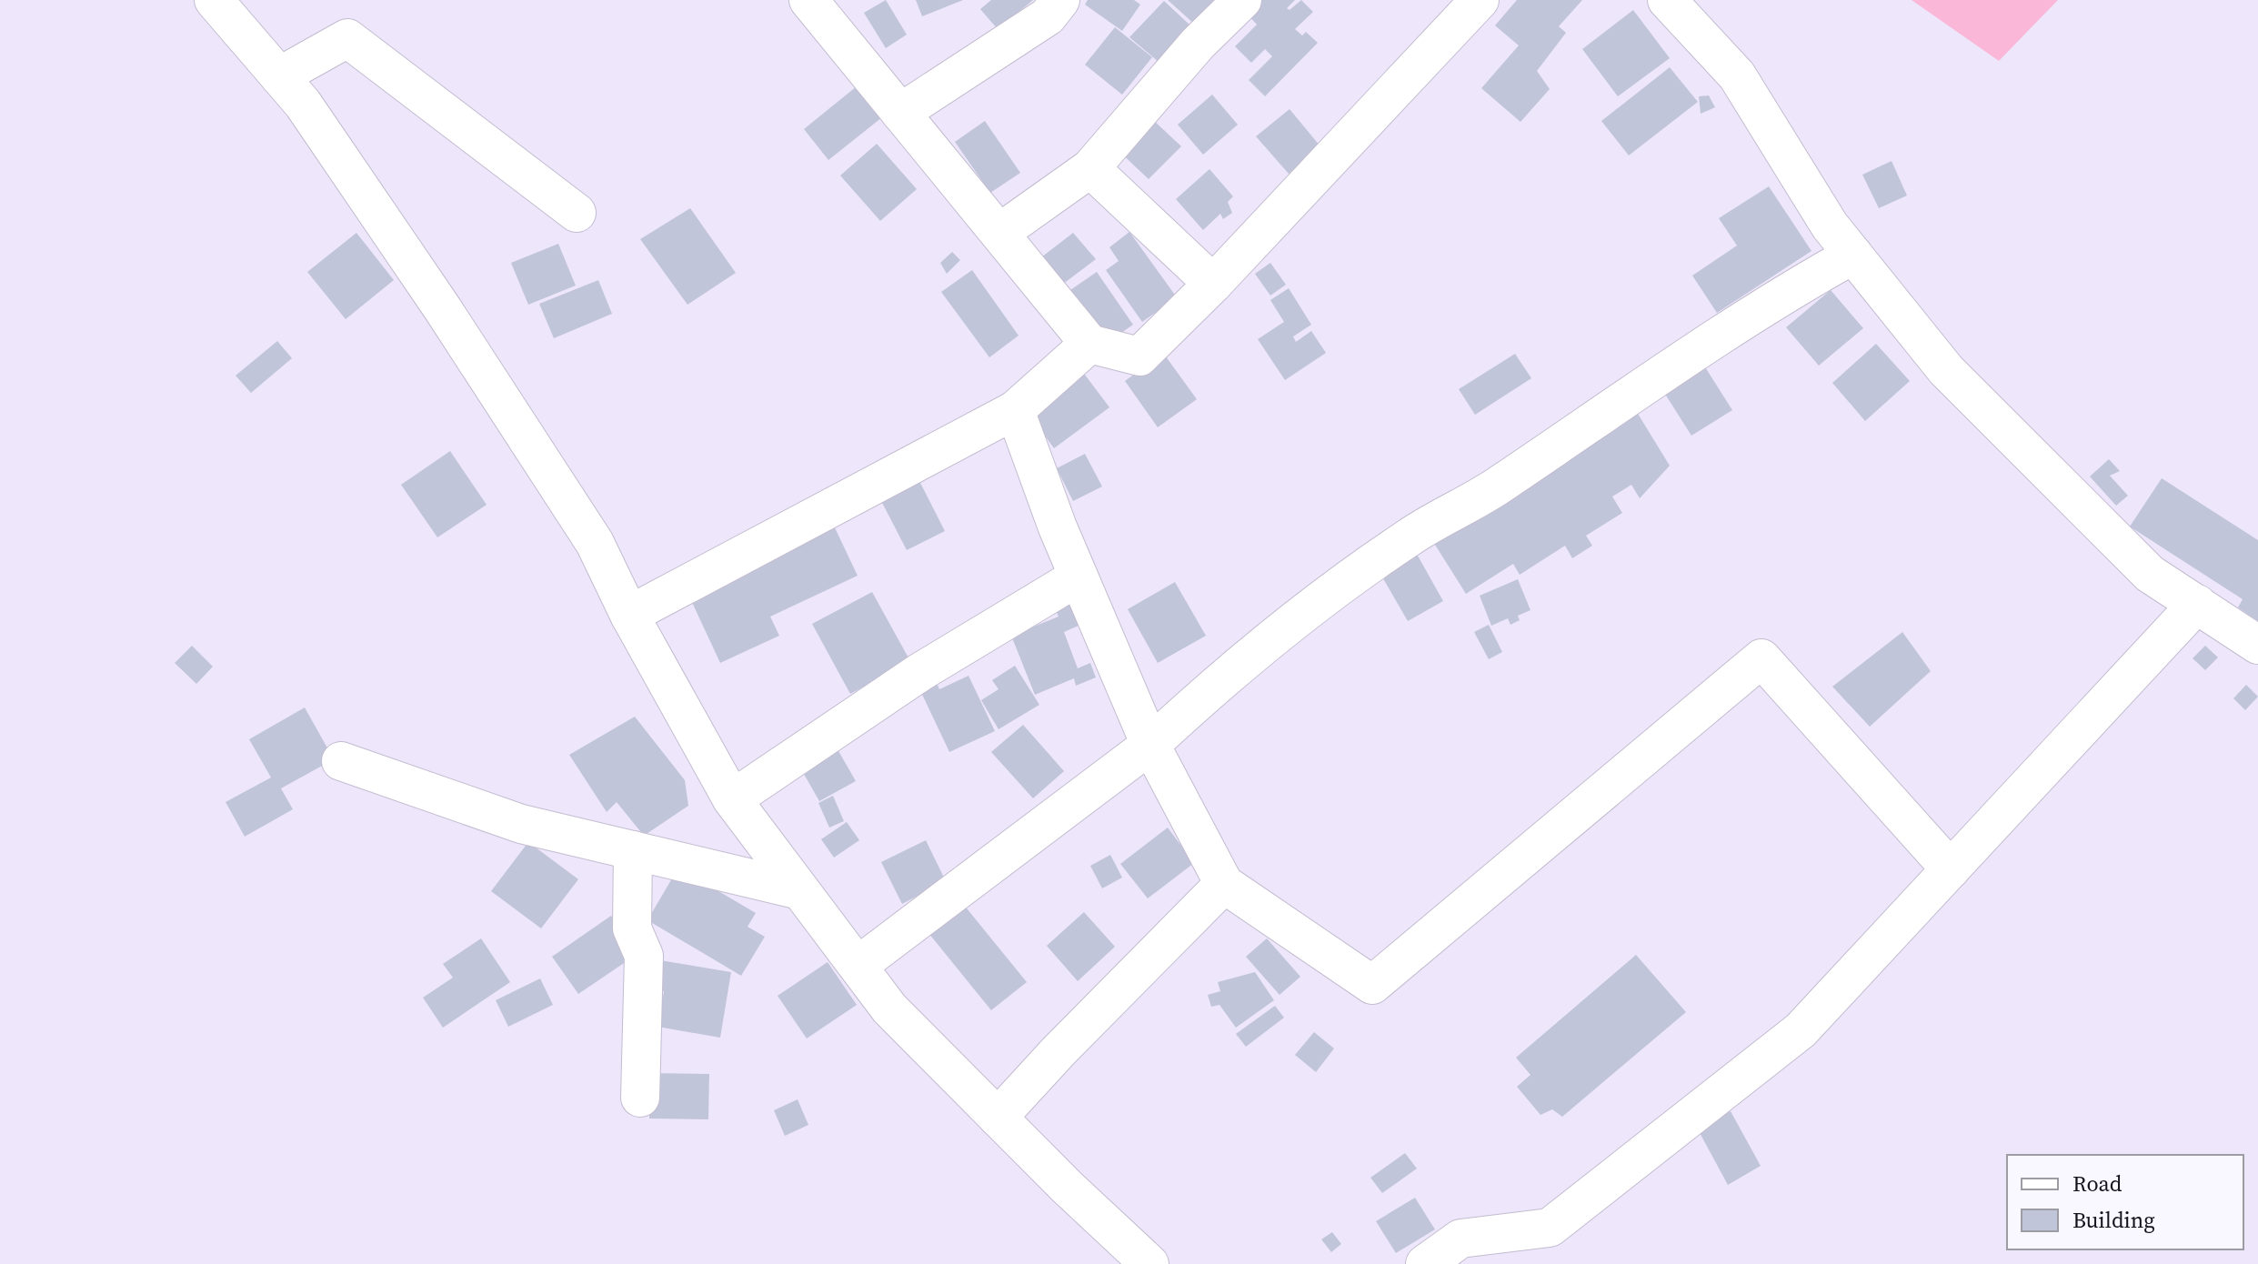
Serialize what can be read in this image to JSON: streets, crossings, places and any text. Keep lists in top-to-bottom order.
{
  "legend": ["Road", "Building"]
}
